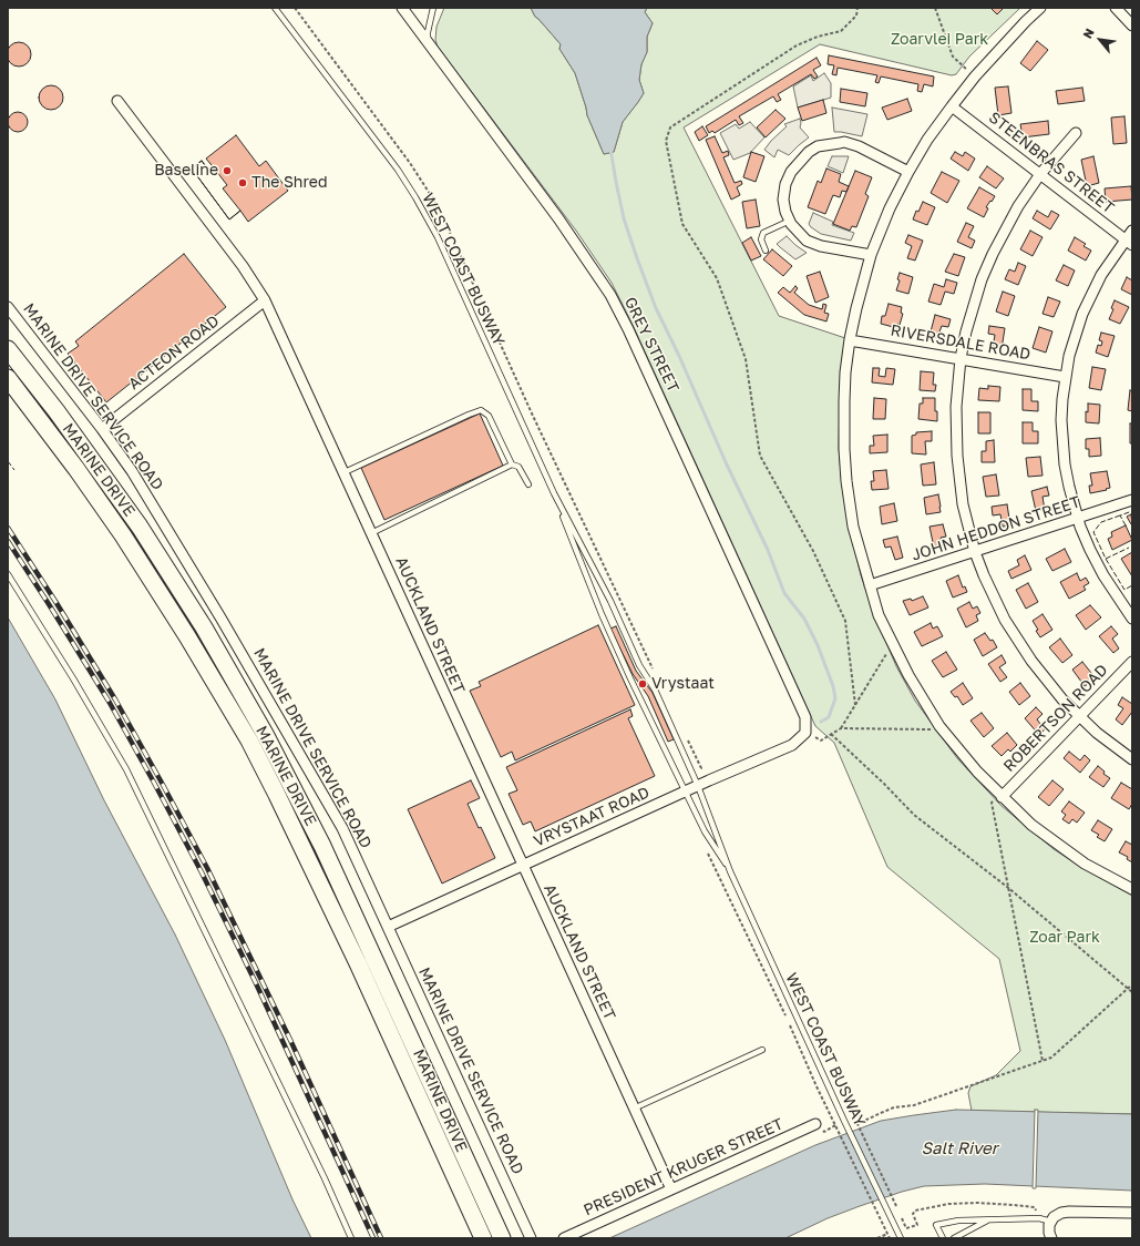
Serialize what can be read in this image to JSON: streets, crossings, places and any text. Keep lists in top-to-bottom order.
{
  "streets": {
    "main road": ["MARINE DRIVE"],
    "street": [
      "STEENBRAS STREET",
      "RIVERSDALE ROAD",
      "GREY STREET",
      "ACTEON ROAD",
      "MARINE DRIVE SERVICE ROAD",
      "JOHN HEDDON STREET",
      "AUCKLAND STREET",
      "ROBERTSON ROAD",
      "VRYSTAAT ROAD",
      "PRESIDENT KRUGER STREET"
    ],
    "lane": ["WEST COAST BUSWAY"]
  },
  "crossings": [
    ["WEST COAST BUSWAY", "VRYSTAAT ROAD"],
    ["GREY STREET", "VRYSTAAT ROAD"],
    ["ACTEON ROAD", "MARINE DRIVE SERVICE ROAD"],
    ["ACTEON ROAD", "AUCKLAND STREET"],
    ["MARINE DRIVE SERVICE ROAD", "VRYSTAAT ROAD"],
    ["AUCKLAND STREET", "VRYSTAAT ROAD"],
    ["AUCKLAND STREET", "PRESIDENT KRUGER STREET"]
  ],
  "water": ["Salt River"],
  "parks": ["Zoarvlei Park", "Zoar Park"],
  "places": ["Baseline", "The Shred", "Vrystaat"],
  "north": "top left"
}
